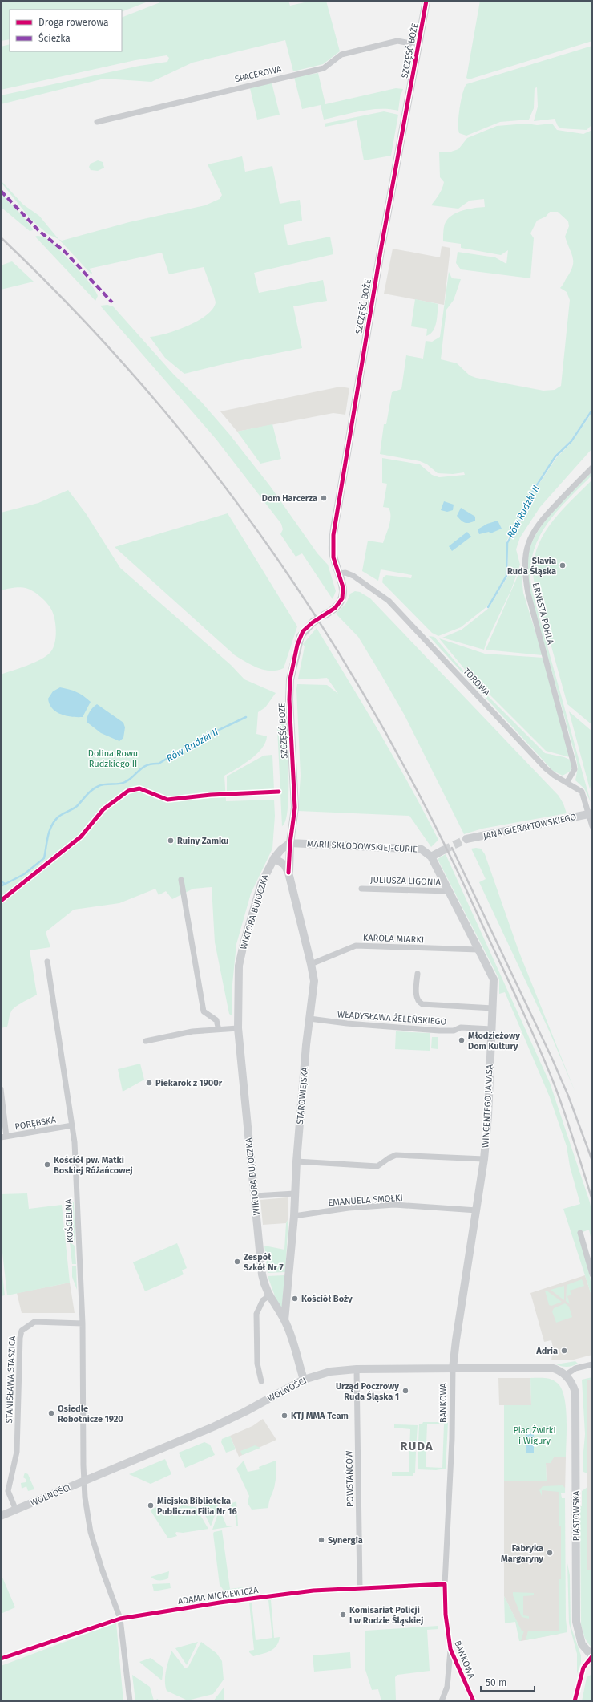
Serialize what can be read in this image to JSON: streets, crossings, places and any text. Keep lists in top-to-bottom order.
{
  "streets": {
    "street": [
      "SZCZĘŚĆ BOŻE",
      "SPACEROWA",
      "ERNESTA POHLA",
      "TOROWA",
      "SZCZĘŚĆ BOZE",
      "JANA GIERAŁTOWSKIEGO",
      "MARII SKŁODOWSKIEJ-CURIE",
      "JULIUSZA LIGONIA",
      "WIKTORA BUJOCZKA",
      "KAROLA MIARKI",
      "WŁADYSŁAWA ŻELEŃSKIEGO",
      "STAROWIEJSKA",
      "WINCENTEGO JANASA",
      "PORĘBSKA",
      "EMANUELA SMOŁKI",
      "KOŚCIELNA",
      "STANISŁAWA STASZICA",
      "WOLNOŚCI",
      "BANKOWA",
      "POWSTAŃCÓW",
      "PIASTOWSKA",
      "ADAMA MICKIEWICZA"
    ]
  },
  "crossings": [
    ["SZCZĘŚĆ BOŻE", "SPACEROWA"],
    ["SZCZĘŚĆ BOŻE", "TOROWA"],
    ["ERNESTA POHLA", "TOROWA"],
    ["TOROWA", "JANA GIERAŁTOWSKIEGO"],
    ["SZCZĘŚĆ BOZE", "MARII SKŁODOWSKIEJ-CURIE"],
    ["SZCZĘŚĆ BOZE", "WIKTORA BUJOCZKA"],
    ["SZCZĘŚĆ BOZE", "STAROWIEJSKA"],
    ["MARII SKŁODOWSKIEJ-CURIE", "WIKTORA BUJOCZKA"],
    ["MARII SKŁODOWSKIEJ-CURIE", "STAROWIEJSKA"],
    ["MARII SKŁODOWSKIEJ-CURIE", "WINCENTEGO JANASA"],
    ["JULIUSZA LIGONIA", "WINCENTEGO JANASA"],
    ["WIKTORA BUJOCZKA", "STAROWIEJSKA"],
    ["KAROLA MIARKI", "STAROWIEJSKA"],
    ["KAROLA MIARKI", "WINCENTEGO JANASA"],
    ["WŁADYSŁAWA ŻELEŃSKIEGO", "STAROWIEJSKA"],
    ["WŁADYSŁAWA ŻELEŃSKIEGO", "WINCENTEGO JANASA"],
    ["STAROWIEJSKA", "EMANUELA SMOŁKI"],
    ["WINCENTEGO JANASA", "EMANUELA SMOŁKI"],
    ["WINCENTEGO JANASA", "WOLNOŚCI"],
    ["WINCENTEGO JANASA", "BANKOWA"],
    ["PORĘBSKA", "KOŚCIELNA"],
    ["KOŚCIELNA", "STANISŁAWA STASZICA"],
    ["KOŚCIELNA", "WOLNOŚCI"],
    ["KOŚCIELNA", "ADAMA MICKIEWICZA"],
    ["STANISŁAWA STASZICA", "WOLNOŚCI"],
    ["WOLNOŚCI", "BANKOWA"],
    ["WOLNOŚCI", "POWSTAŃCÓW"],
    ["WOLNOŚCI", "PIASTOWSKA"],
    ["BANKOWA", "ADAMA MICKIEWICZA"],
    ["POWSTAŃCÓW", "ADAMA MICKIEWICZA"]
  ],
  "districts": ["RUDA"],
  "water": ["Rów Rudzki II"],
  "parks": ["Dolina Rowu Rudzkiego II", "Plac Żwirki i Wigury"],
  "places": [
    "Dom Harcerza",
    "Slavia Ruda Śląska",
    "Ruiny Zamku",
    "Młodzieżowy Dom Kultury",
    "Piekarok z 1900r",
    "Kościół pw. Matki Boskiej Różańcowej",
    "Zespół Szkół Nr 7",
    "Kościół Boży",
    "Adria",
    "Urząd Poczrowy Ruda Śląska 1",
    "Osiedle Robotnicze 1920",
    "KTJ MMA Team",
    "Miejska Biblioteka Publiczna Filia Nr 16",
    "Synergia",
    "Fabryka Margaryny",
    "Komisariat Policji I w Rudzie Śląskiej"
  ],
  "legend": ["Droga rowerowa", "Ścieżka"],
  "scale_bar": "50 m"
}
